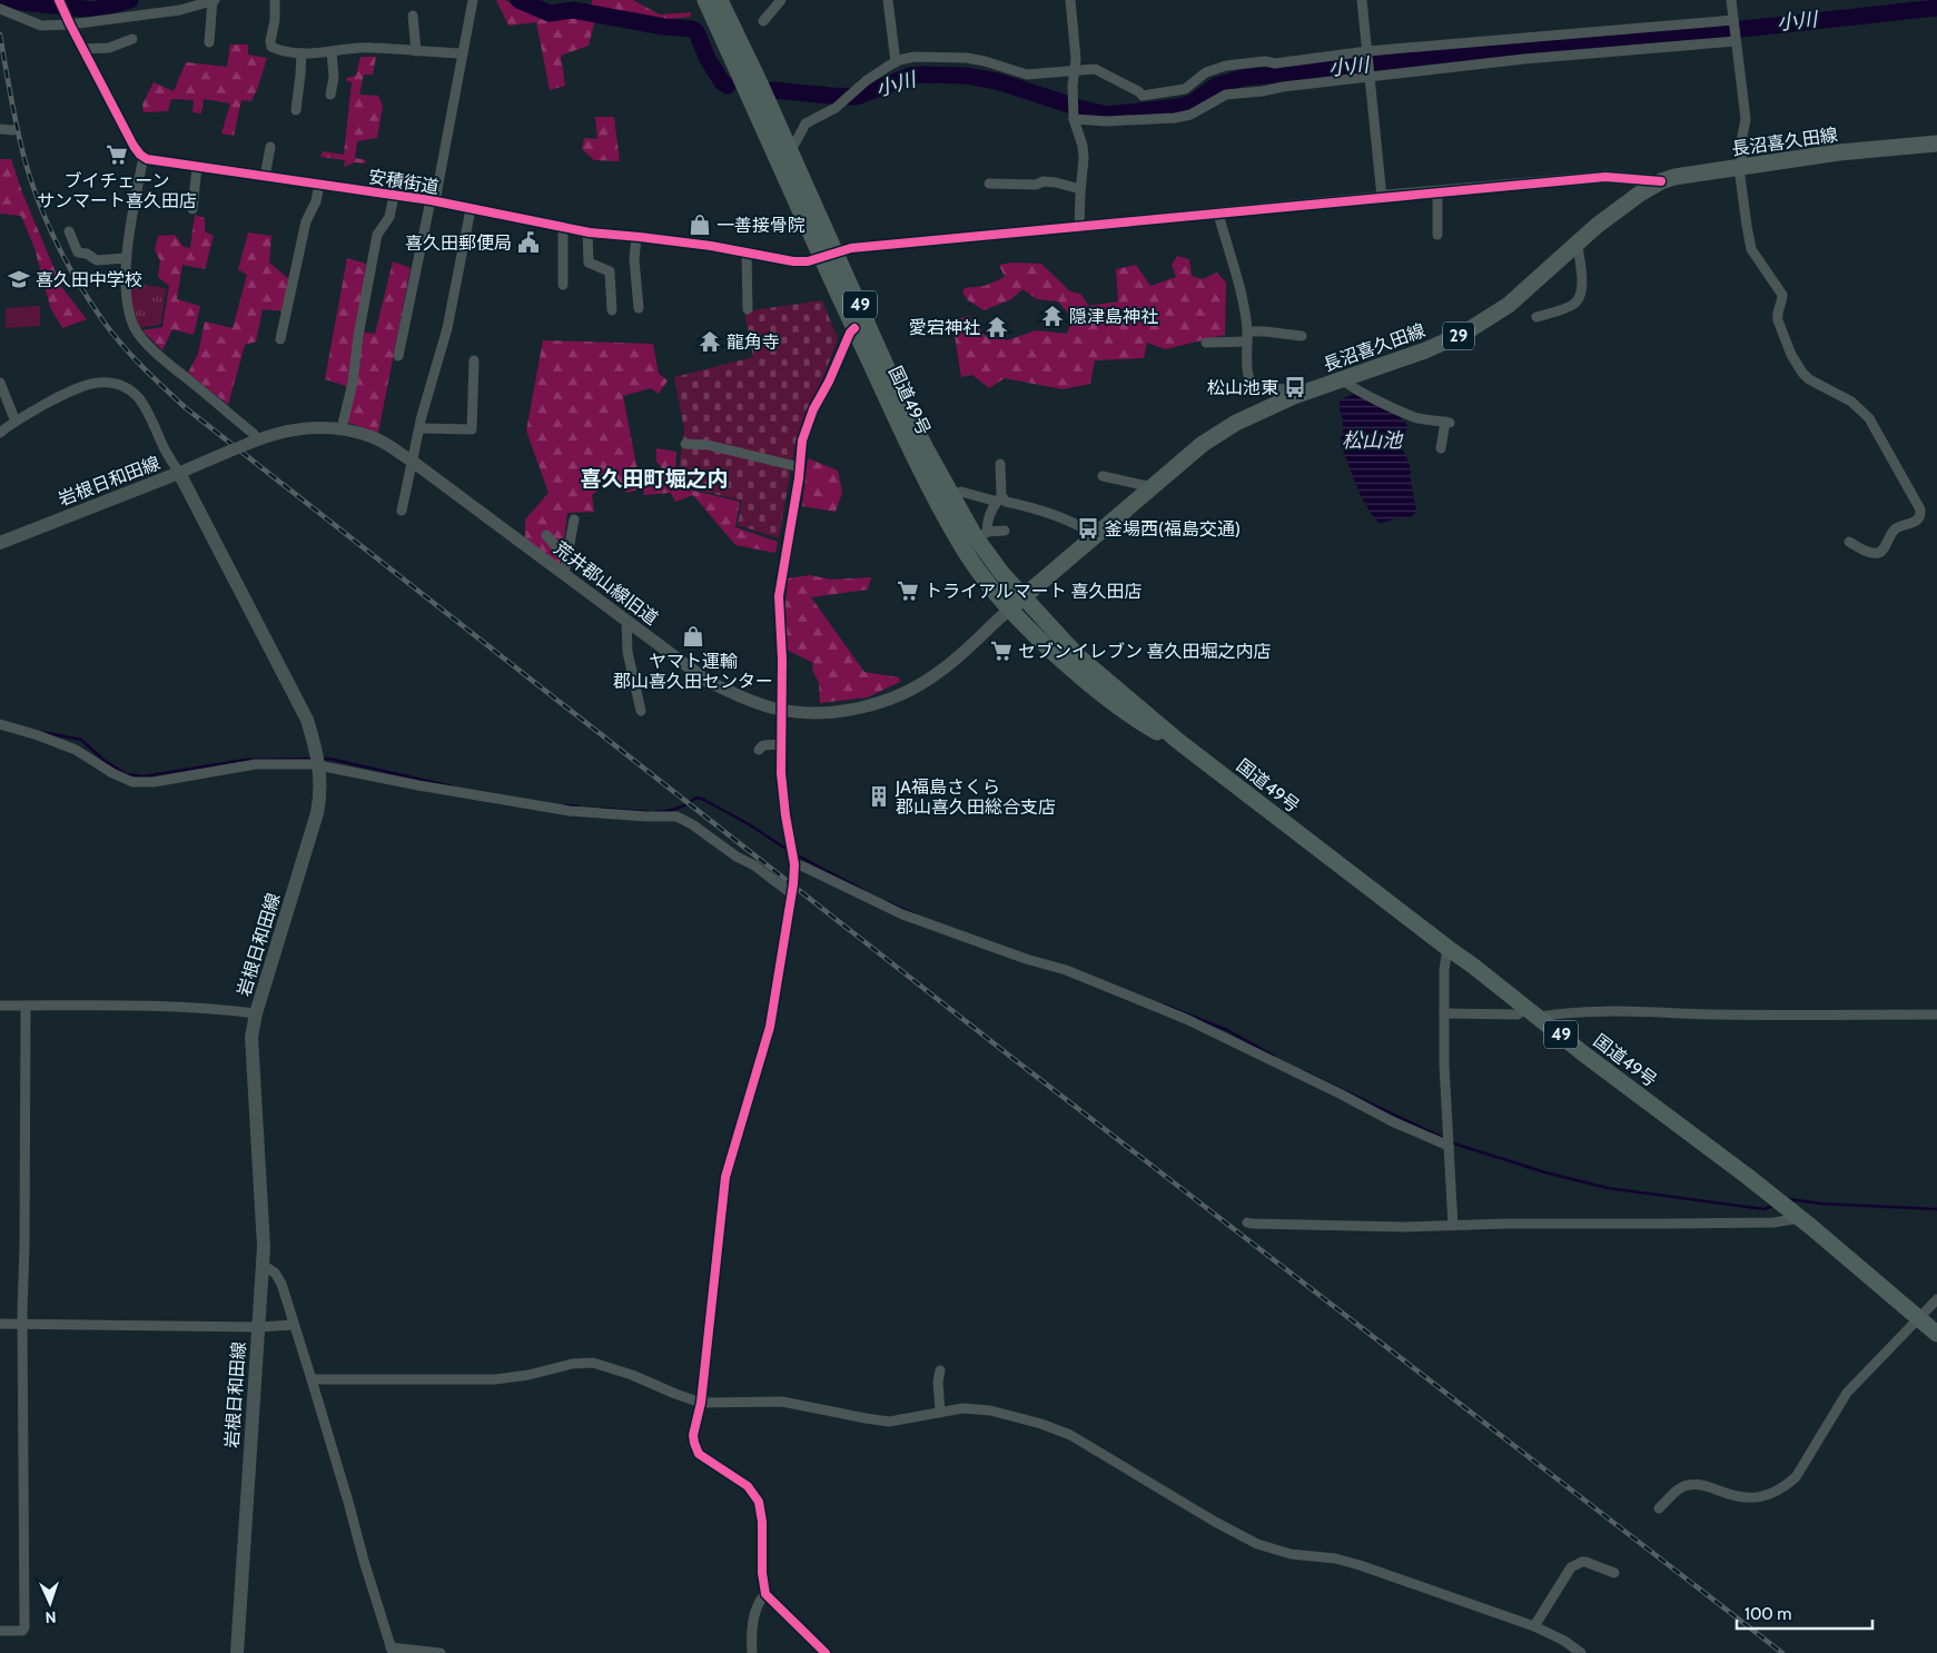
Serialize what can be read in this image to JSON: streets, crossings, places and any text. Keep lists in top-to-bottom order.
{
  "streets": {
    "highway": ["49", "国道49号"],
    "main road": ["長沼喜久田線", "29", "岩根日和田線"],
    "street": ["安積街道", "荒井郡山線旧道"]
  },
  "crossings": [
    ["長沼喜久田線", "国道49号"],
    ["長沼喜久田線", "荒井郡山線旧道"],
    ["安積街道", "国道49号"],
    ["国道49号", "荒井郡山線旧道"],
    ["岩根日和田線", "荒井郡山線旧道"]
  ],
  "districts": ["喜久田町堀之内"],
  "water": ["小川", "松山池"],
  "places": {
    "supermarket": ["ブイチェーン サンマート喜久田店", "トライアルマート 喜久田店", "セブンイレブン 喜久田堀之内店"],
    "shop": ["一善接骨院", "ヤマト運輸 郡山喜久田センター"],
    "public building": ["喜久田郵便局"],
    "school or university": ["喜久田中学校"],
    "temple": ["隠津島神社", "愛宕神社", "龍角寺"],
    "bus stop": ["松山池東", "釜場西(福島交通)"],
    "building": ["JA福島さくら 郡山喜久田総合支店"]
  },
  "scale_bar": "100 m",
  "north": "bottom"
}
